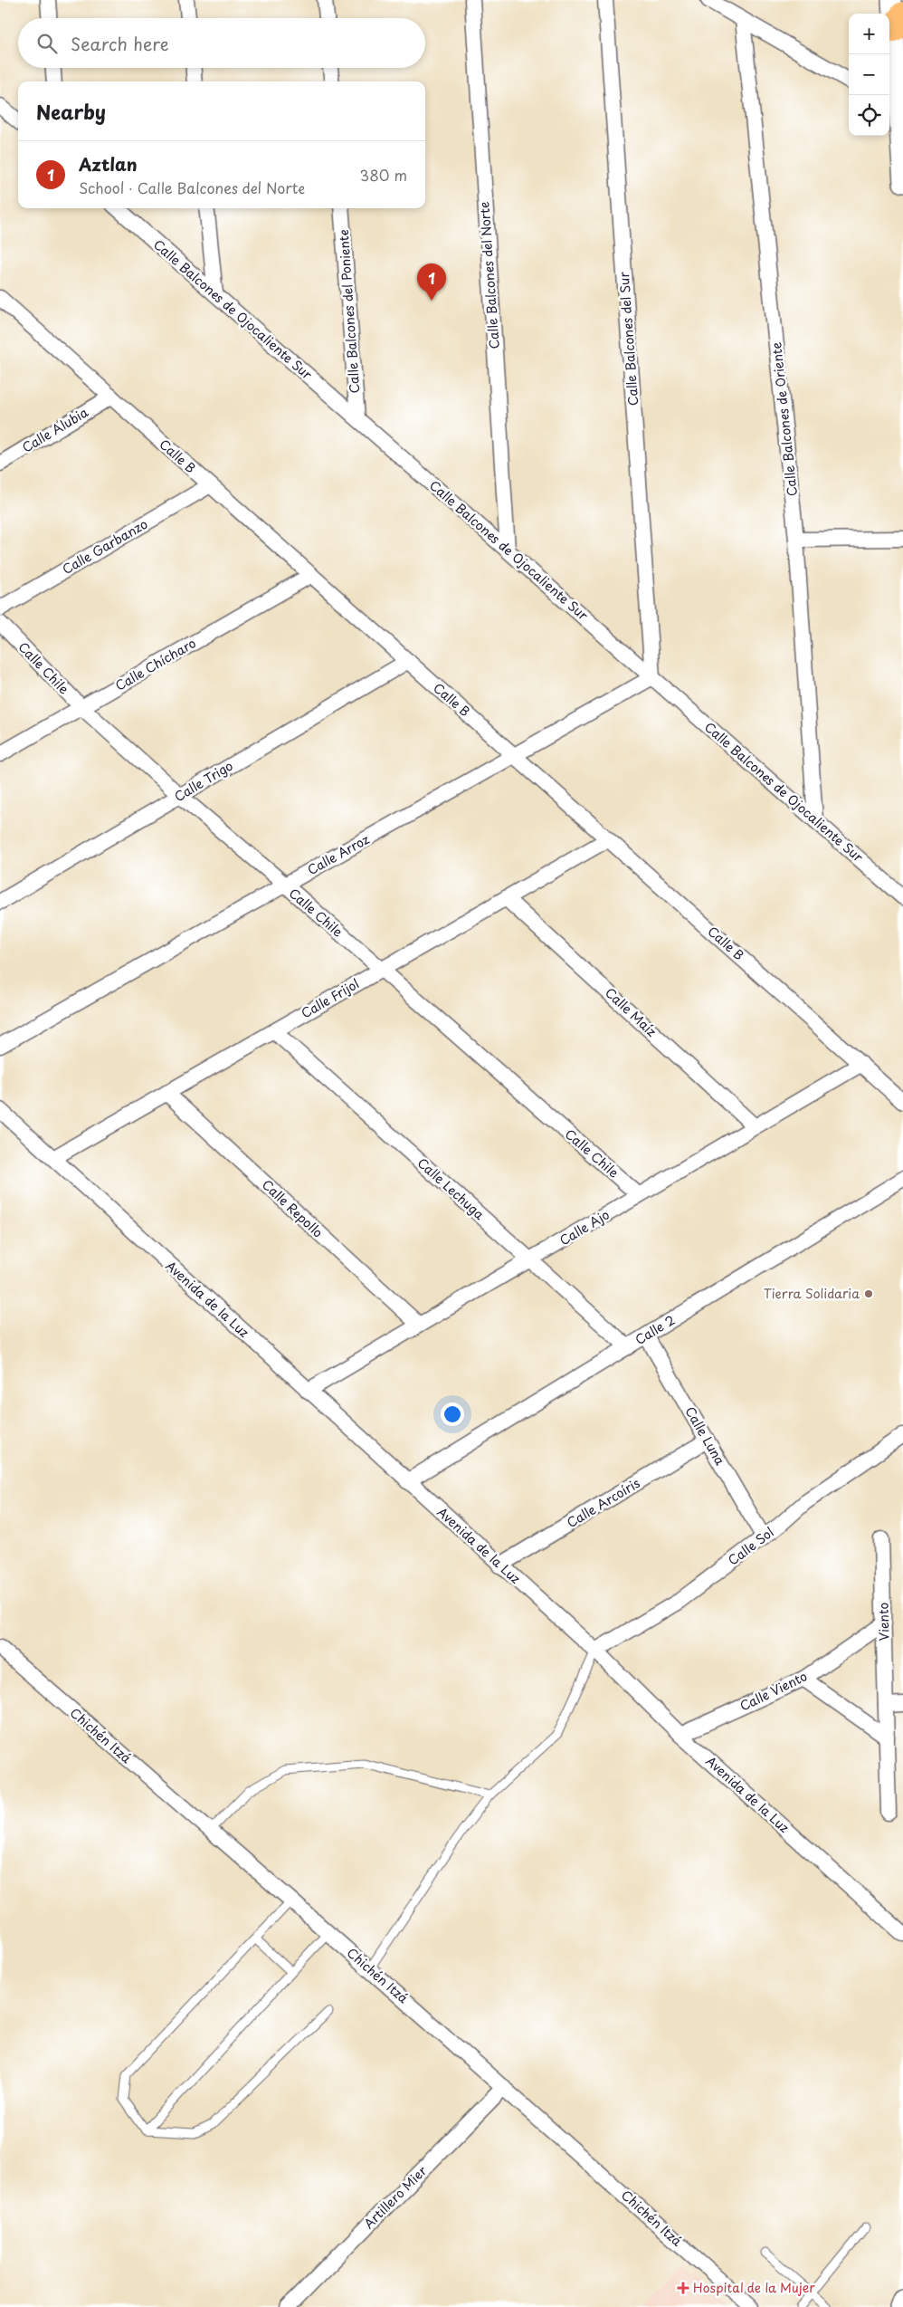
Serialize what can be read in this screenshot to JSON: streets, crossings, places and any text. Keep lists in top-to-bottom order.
{
  "streets": {
    "street": [
      "Calle Balcones del Norte",
      "Calle Balcones de Ojocaliente Sur",
      "Calle Balcones del Poniente",
      "Calle Balcones del Sur",
      "Calle Balcones de Oriente",
      "Calle Alubia",
      "Calle B",
      "Calle Garbanzo",
      "Calle Chícharo",
      "Calle Chile",
      "Calle Trigo",
      "Calle Arroz",
      "Calle Frijol",
      "Calle Maíz",
      "Calle Lechuga",
      "Calle Repollo",
      "Calle Ajo",
      "Avenida de la Luz",
      "Calle 2",
      "Calle Luna",
      "Calle Arcoíris",
      "Calle Sol",
      "Viento",
      "Calle Viento",
      "Chichén Itzá",
      "Artillero Mier"
    ]
  },
  "crossings": [
    ["Calle Balcones del Norte", "Calle Balcones de Ojocaliente Sur"],
    ["Calle Balcones de Ojocaliente Sur", "Calle Balcones del Poniente"],
    ["Calle Balcones de Ojocaliente Sur", "Calle Balcones del Sur"],
    ["Calle Balcones de Ojocaliente Sur", "Calle Balcones de Oriente"],
    ["Calle Balcones de Ojocaliente Sur", "Calle Arroz"],
    ["Calle Balcones del Sur", "Calle Arroz"],
    ["Calle Alubia", "Calle B"],
    ["Calle B", "Calle Garbanzo"],
    ["Calle B", "Calle Chícharo"],
    ["Calle B", "Calle Trigo"],
    ["Calle B", "Calle Arroz"],
    ["Calle B", "Calle Frijol"],
    ["Calle B", "Calle Ajo"],
    ["Calle Chícharo", "Calle Chile"],
    ["Calle Chile", "Calle Trigo"],
    ["Calle Chile", "Calle Arroz"],
    ["Calle Chile", "Calle Frijol"],
    ["Calle Chile", "Calle Ajo"],
    ["Calle Frijol", "Calle Maíz"],
    ["Calle Frijol", "Calle Lechuga"],
    ["Calle Frijol", "Calle Repollo"],
    ["Calle Frijol", "Avenida de la Luz"],
    ["Calle Maíz", "Calle Ajo"],
    ["Calle Lechuga", "Calle Ajo"],
    ["Calle Lechuga", "Calle 2"],
    ["Calle Repollo", "Calle Ajo"],
    ["Calle Ajo", "Avenida de la Luz"],
    ["Avenida de la Luz", "Calle 2"],
    ["Avenida de la Luz", "Calle Arcoíris"],
    ["Avenida de la Luz", "Calle Sol"],
    ["Avenida de la Luz", "Calle Viento"],
    ["Calle 2", "Calle Luna"],
    ["Calle Luna", "Calle Arcoíris"],
    ["Calle Luna", "Calle Sol"],
    ["Viento", "Calle Viento"],
    ["Chichén Itzá", "Artillero Mier"]
  ],
  "places": {
    "other": ["Tierra Solidaria"],
    "health": ["Hospital de la Mujer"]
  },
  "page": {
    "map_buttons": ["+", "−"],
    "search": "Search here",
    "heading": "Nearby",
    "list": [
      {
        "mark": "1",
        "name": "Aztlan",
        "note": "School · Calle Balcones del Norte",
        "value": "380 m"
      }
    ],
    "pins": "1"
  }
}
